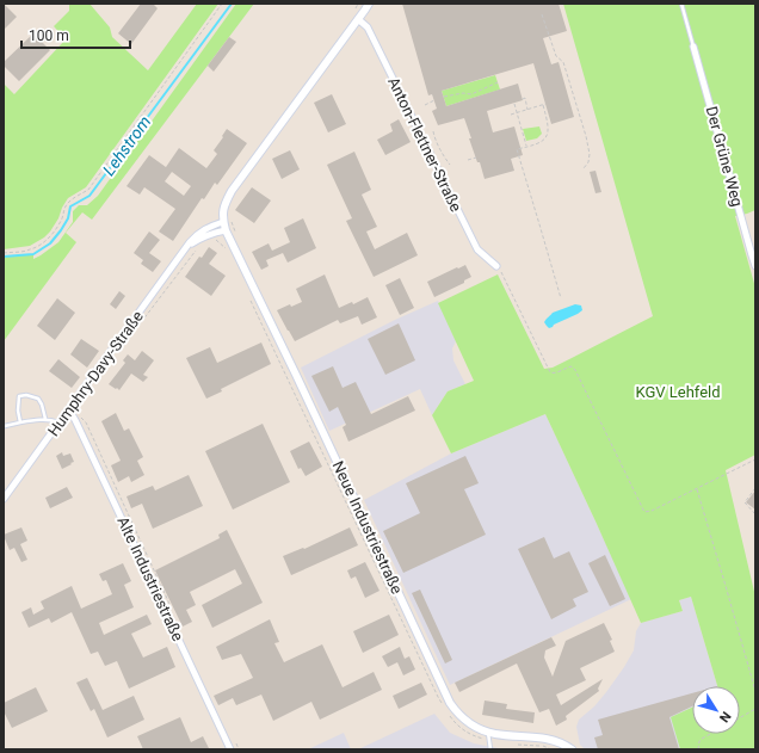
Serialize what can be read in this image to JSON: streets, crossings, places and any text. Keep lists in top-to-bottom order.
{
  "streets": {
    "street": [
      "Anton-Flettner-Straße",
      "Der Grüne Weg",
      "Humphry-Davy-Straße",
      "Neue Industriestraße",
      "Alte Industriestraße"
    ]
  },
  "crossings": [
    ["Humphry-Davy-Straße", "Neue Industriestraße"],
    ["Humphry-Davy-Straße", "Alte Industriestraße"]
  ],
  "water": ["Lehstrom"],
  "parks": ["KGV Lehfeld"],
  "scale_bar": "100 m",
  "north": "bottom right"
}
